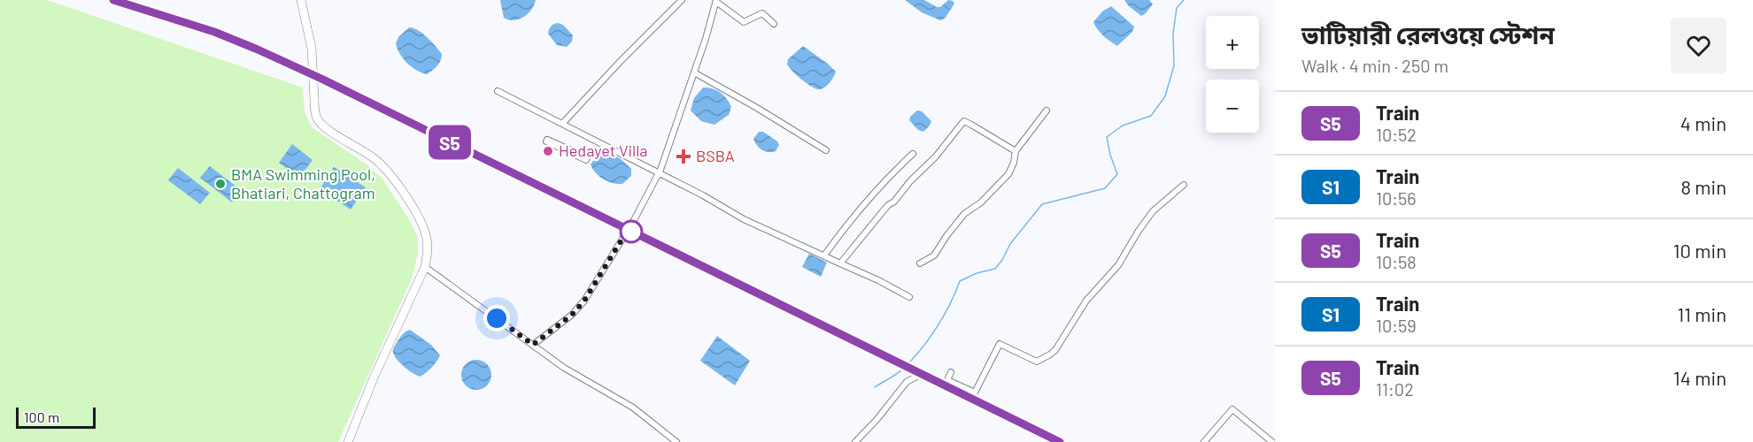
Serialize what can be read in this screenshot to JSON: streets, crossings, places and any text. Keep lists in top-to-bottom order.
{
  "places": {
    "other": ["Hedayet Villa", "BMA Swimming Pool, Bhatiari, Chattogram"],
    "health": ["BSBA"]
  },
  "scale_bar": "100 m",
  "page": {
    "on_map": "S5",
    "heading": ["ভাটিয়ারী রেলওয়ে স্টেশন", "Walk · 4 min · 250 m"],
    "map_buttons": ["+", "−"],
    "list": [
      {
        "mark": "S5",
        "name": "Train",
        "note": "10:52",
        "value": "4 min"
      },
      {
        "mark": "S1",
        "name": "Train",
        "note": "10:56",
        "value": "8 min"
      },
      {
        "mark": "S5",
        "name": "Train",
        "note": "10:58",
        "value": "10 min"
      },
      {
        "mark": "S1",
        "name": "Train",
        "note": "10:59",
        "value": "11 min"
      },
      {
        "mark": "S5",
        "name": "Train",
        "note": "11:02",
        "value": "14 min"
      }
    ],
    "scale": "100 m"
  }
}
